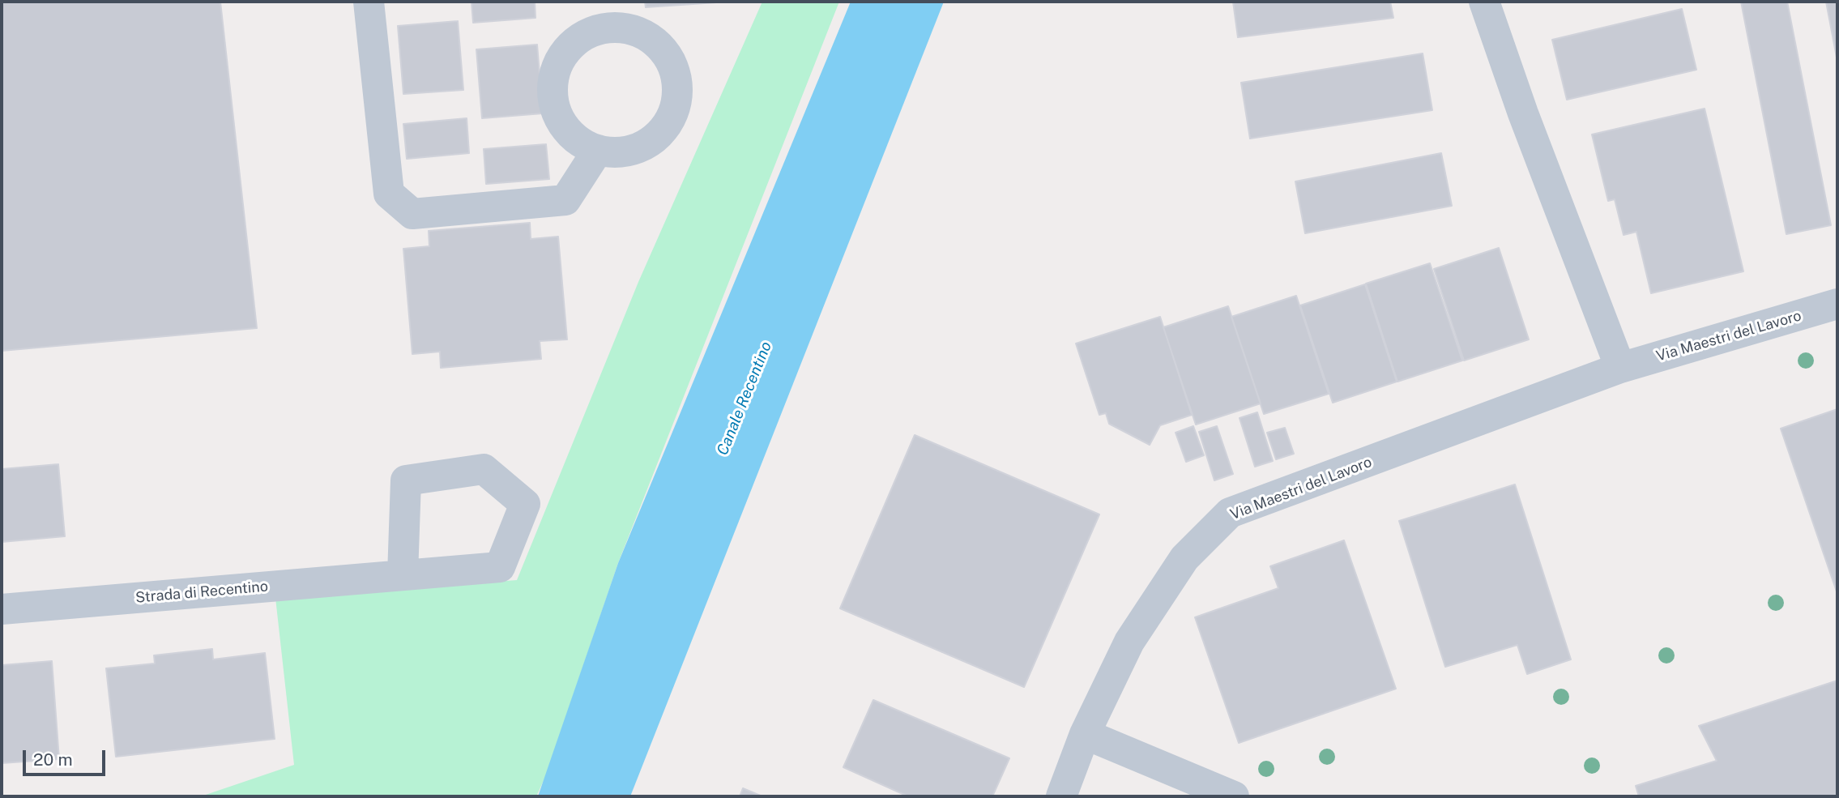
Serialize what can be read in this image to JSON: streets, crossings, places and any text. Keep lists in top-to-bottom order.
{
  "streets": {
    "street": ["Via Maestri del Lavoro", "Strada di Recentino"]
  },
  "water": ["Canale Recentino"],
  "scale_bar": "20 m"
}
